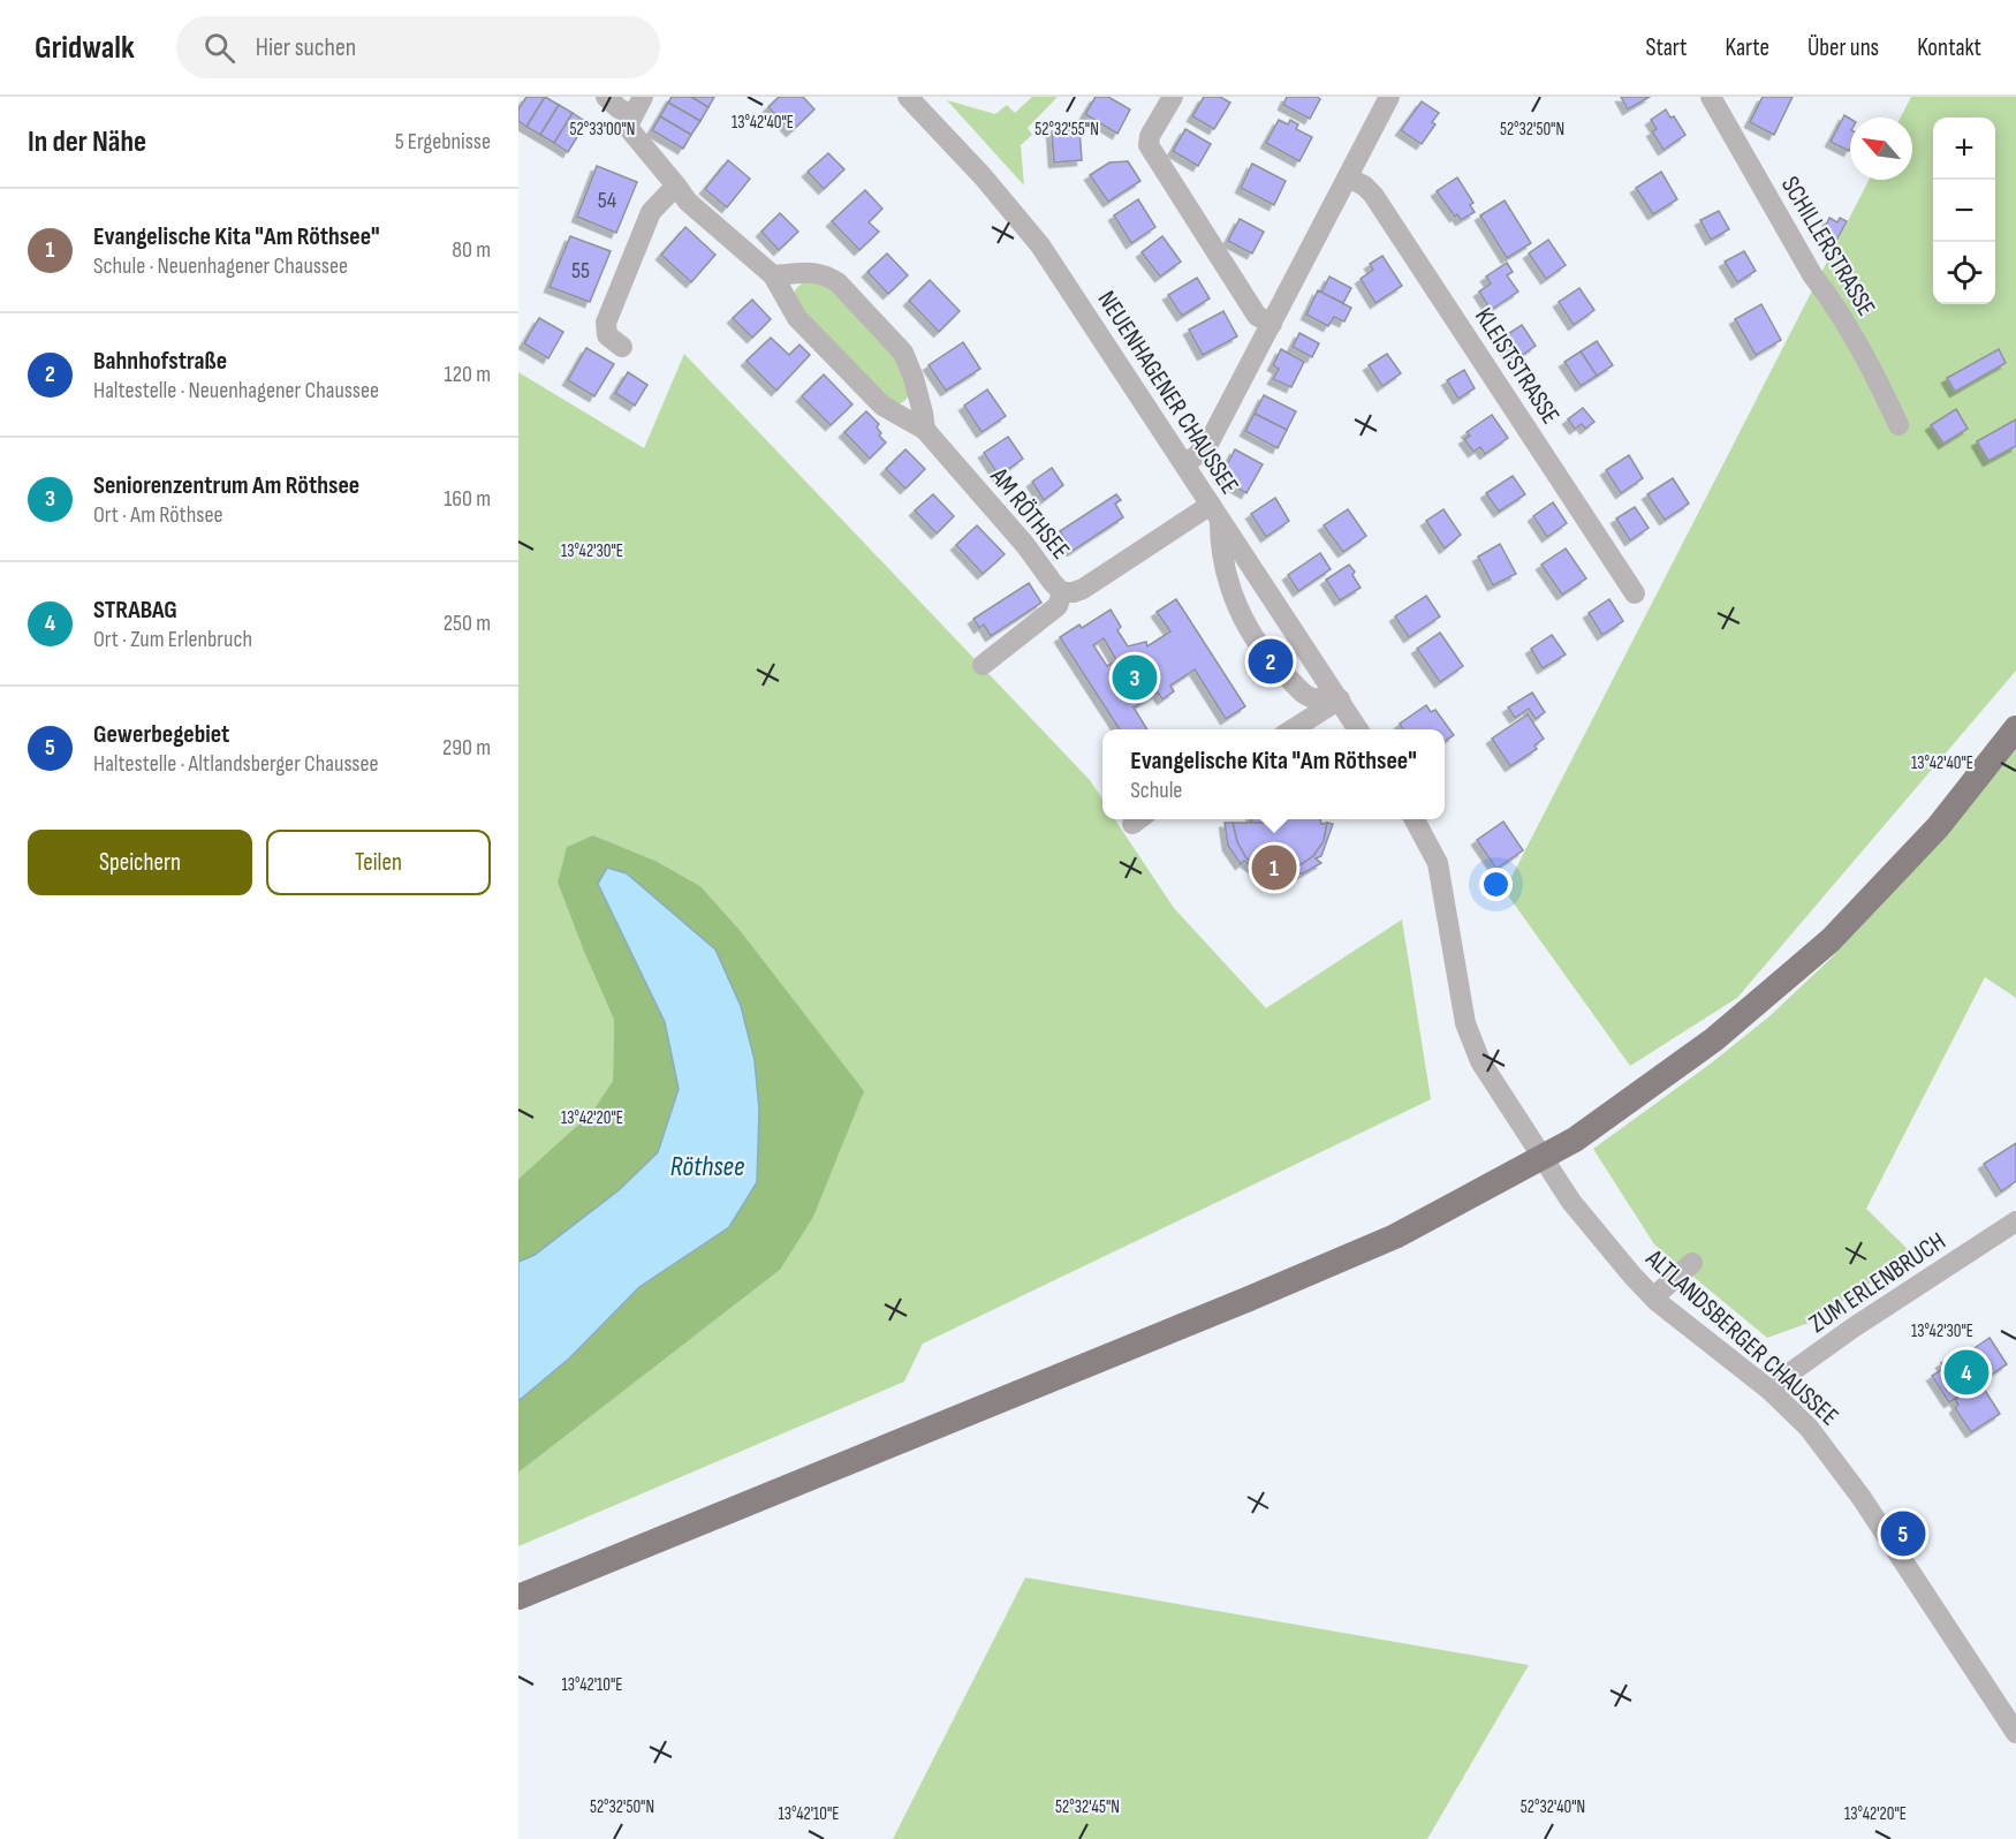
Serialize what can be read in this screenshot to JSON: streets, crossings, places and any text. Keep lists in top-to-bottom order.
{
  "streets": {
    "street": [
      "SCHILLERSTRASSE",
      "KLEISTSTRASSE",
      "NEUENHAGENER CHAUSSEE",
      "AM RÖTHSEE",
      "ZUM ERLENBRUCH",
      "ALTLANDSBERGER CHAUSSEE"
    ]
  },
  "crossings": [
    ["NEUENHAGENER CHAUSSEE", "AM RÖTHSEE"],
    ["ZUM ERLENBRUCH", "ALTLANDSBERGER CHAUSSEE"]
  ],
  "water": ["Röthsee"],
  "house_numbers": ["54", "55"],
  "north": "top left",
  "page": {
    "header": "Gridwalk",
    "search": "Hier suchen",
    "nav": [
      "Start",
      "Karte",
      "Über uns",
      "Kontakt"
    ],
    "heading": ["In der Nähe", "5 Ergebnisse"],
    "map_buttons": ["+", "−"],
    "list": [
      {
        "mark": "1",
        "name": "Evangelische Kita \"Am Röthsee\"",
        "note": "Schule · Neuenhagener Chaussee",
        "value": "80 m"
      },
      {
        "mark": "2",
        "name": "Bahnhofstraße",
        "note": "Haltestelle · Neuenhagener Chaussee",
        "value": "120 m"
      },
      {
        "mark": "3",
        "name": "Seniorenzentrum Am Röthsee",
        "note": "Ort · Am Röthsee",
        "value": "160 m"
      },
      {
        "mark": "4",
        "name": "STRABAG",
        "note": "Ort · Zum Erlenbruch",
        "value": "250 m"
      },
      {
        "mark": "5",
        "name": "Gewerbegebiet",
        "note": "Haltestelle · Altlandsberger Chaussee",
        "value": "290 m"
      }
    ],
    "pins": [
      "2",
      "3",
      "1",
      "4",
      "5"
    ],
    "popup": ["Evangelische Kita \"Am Röthsee\"", "Schule"],
    "buttons": ["Speichern", "Teilen"]
  },
  "coordinates": [
    "13°42'40\"E",
    "52°33'00\"N",
    "52°32'55\"N",
    "52°32'50\"N",
    "13°42'30\"E",
    "13°42'20\"E",
    "13°42'10\"E",
    "52°32'45\"N",
    "52°32'40\"N"
  ]
}
